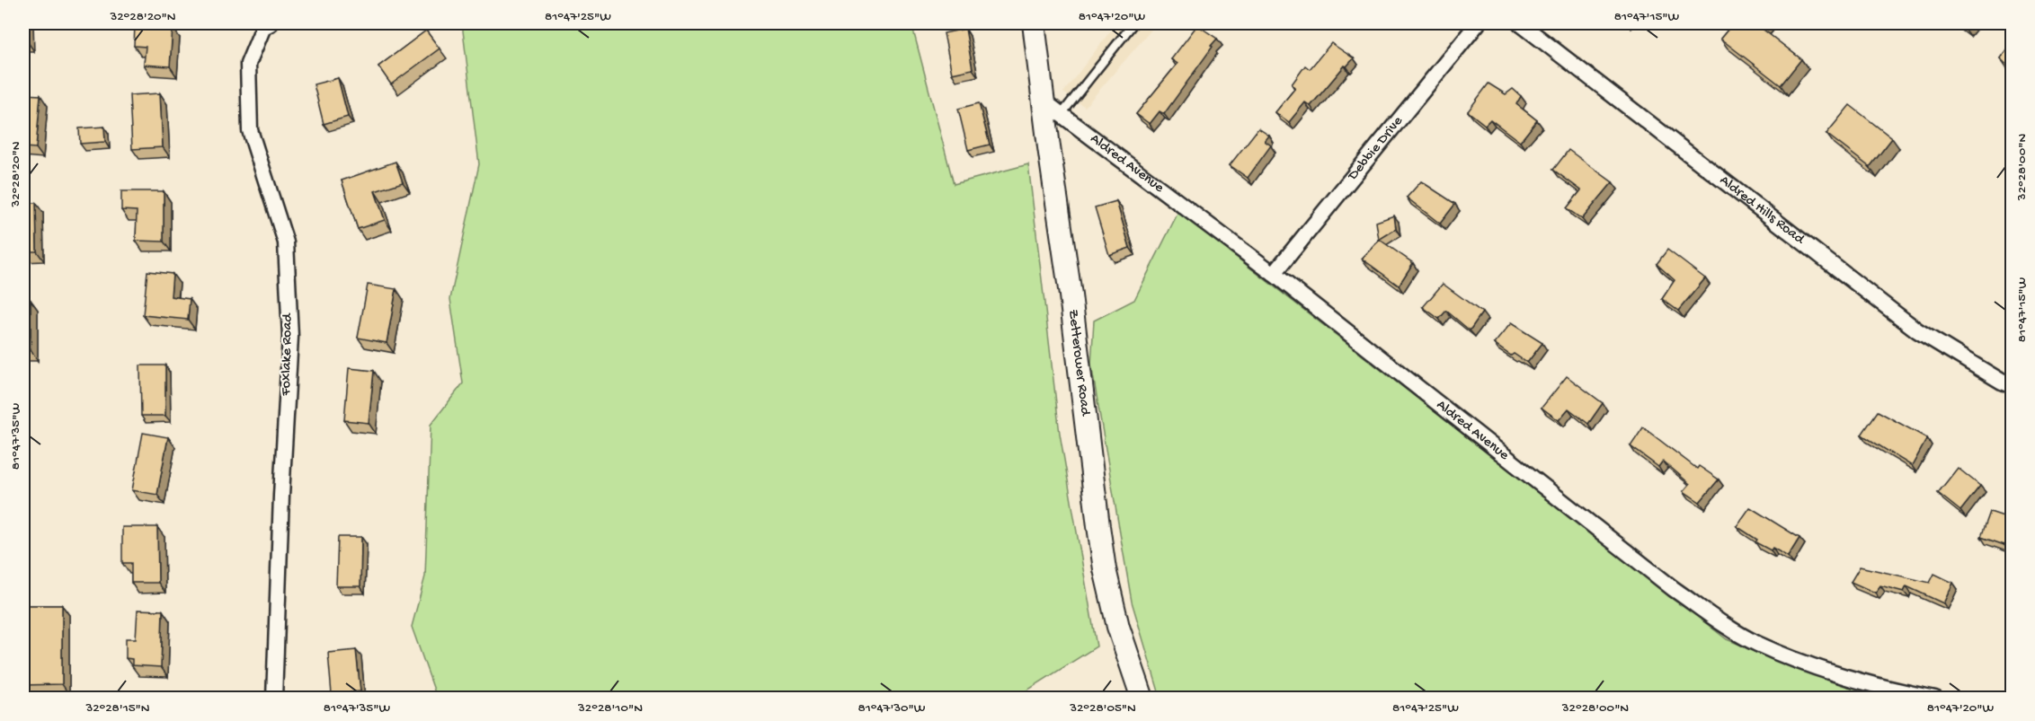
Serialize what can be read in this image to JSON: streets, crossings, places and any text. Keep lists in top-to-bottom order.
{
  "streets": {
    "street": [
      "Debbie Drive",
      "Aldred Avenue",
      "Aldred Hills Road",
      "Foxlake Road",
      "Zetterower Road"
    ]
  },
  "crossings": [
    ["Debbie Drive", "Aldred Avenue"],
    ["Aldred Avenue", "Zetterower Road"]
  ],
  "coordinates": [
    "32°28'20\"N",
    "81°47'25\"W",
    "81°47'20\"W",
    "81°47'15\"W",
    "32°28'00\"N",
    "81°47'35\"W",
    "32°28'15\"N",
    "32°28'10\"N",
    "81°47'30\"W",
    "32°28'05\"N"
  ]
}
